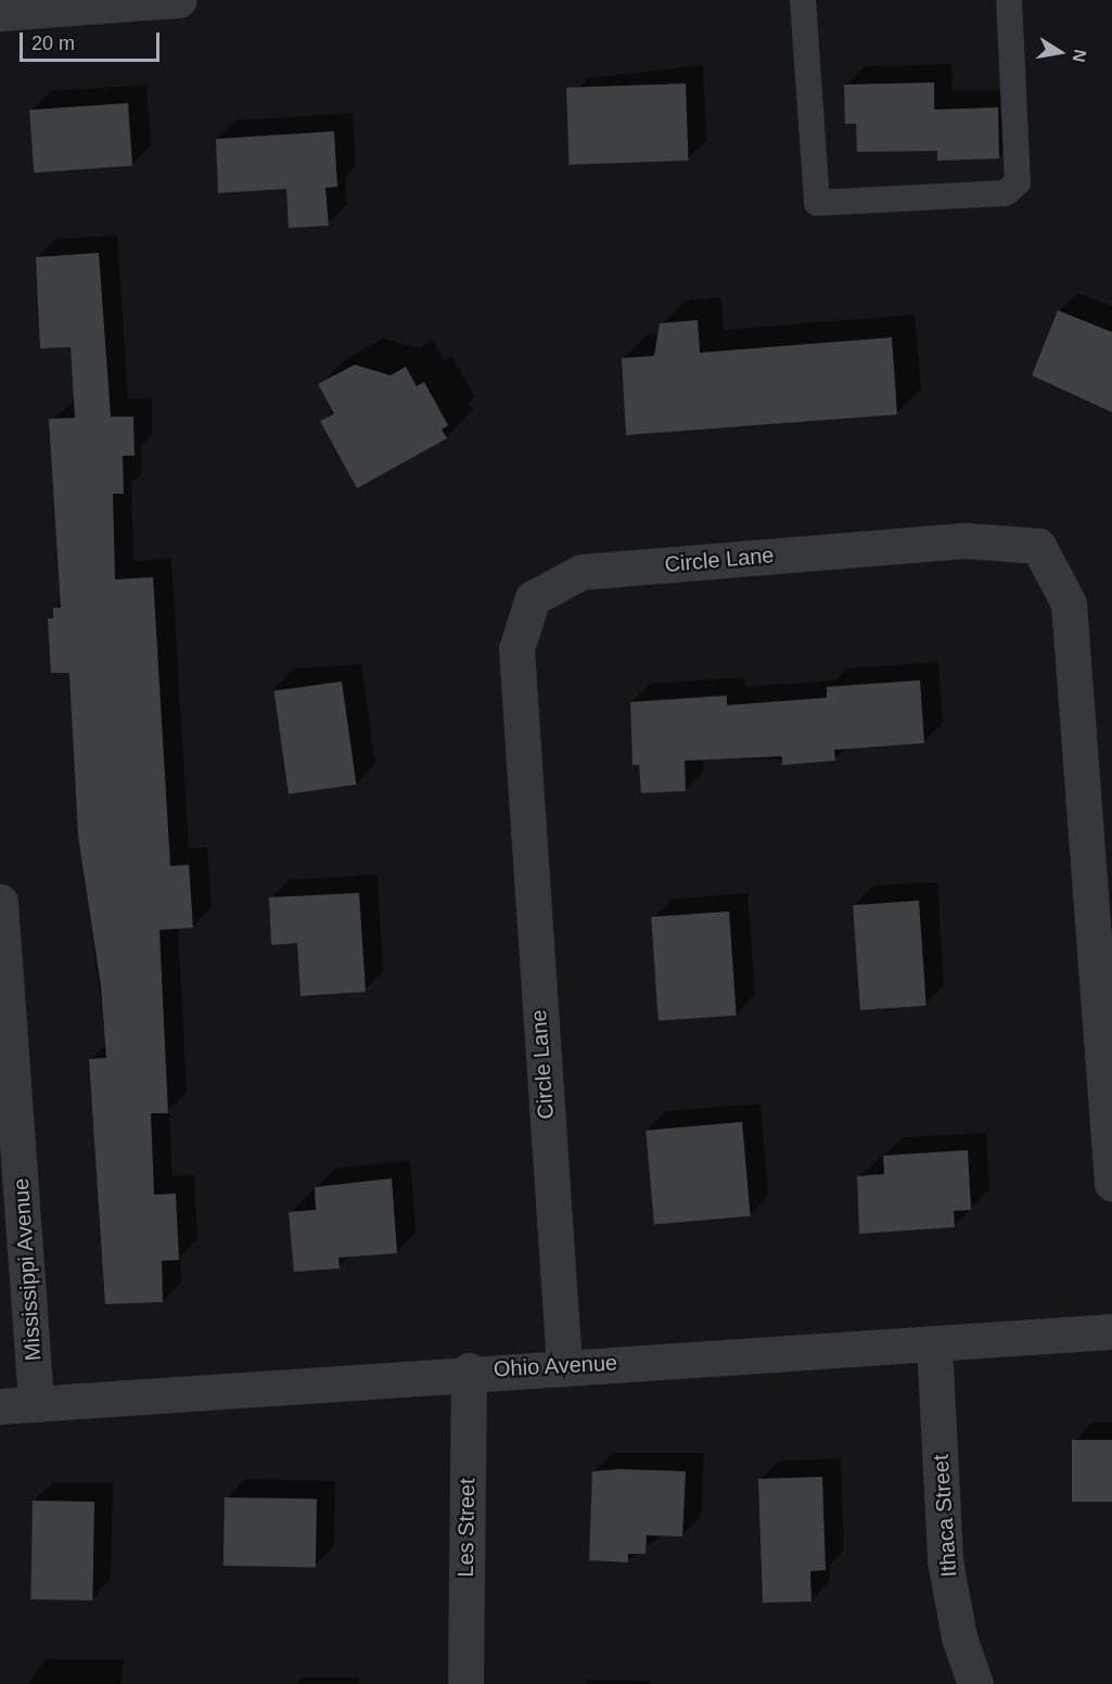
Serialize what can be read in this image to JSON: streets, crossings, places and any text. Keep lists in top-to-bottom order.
{
  "streets": {
    "street": [
      "Circle Lane",
      "Mississippi Avenue",
      "Ohio Avenue",
      "Ithaca Street",
      "Les Street"
    ]
  },
  "crossings": [
    ["Circle Lane", "Ohio Avenue"],
    ["Mississippi Avenue", "Ohio Avenue"],
    ["Ohio Avenue", "Ithaca Street"],
    ["Ohio Avenue", "Les Street"]
  ],
  "scale_bar": "20 m",
  "north": "right"
}
